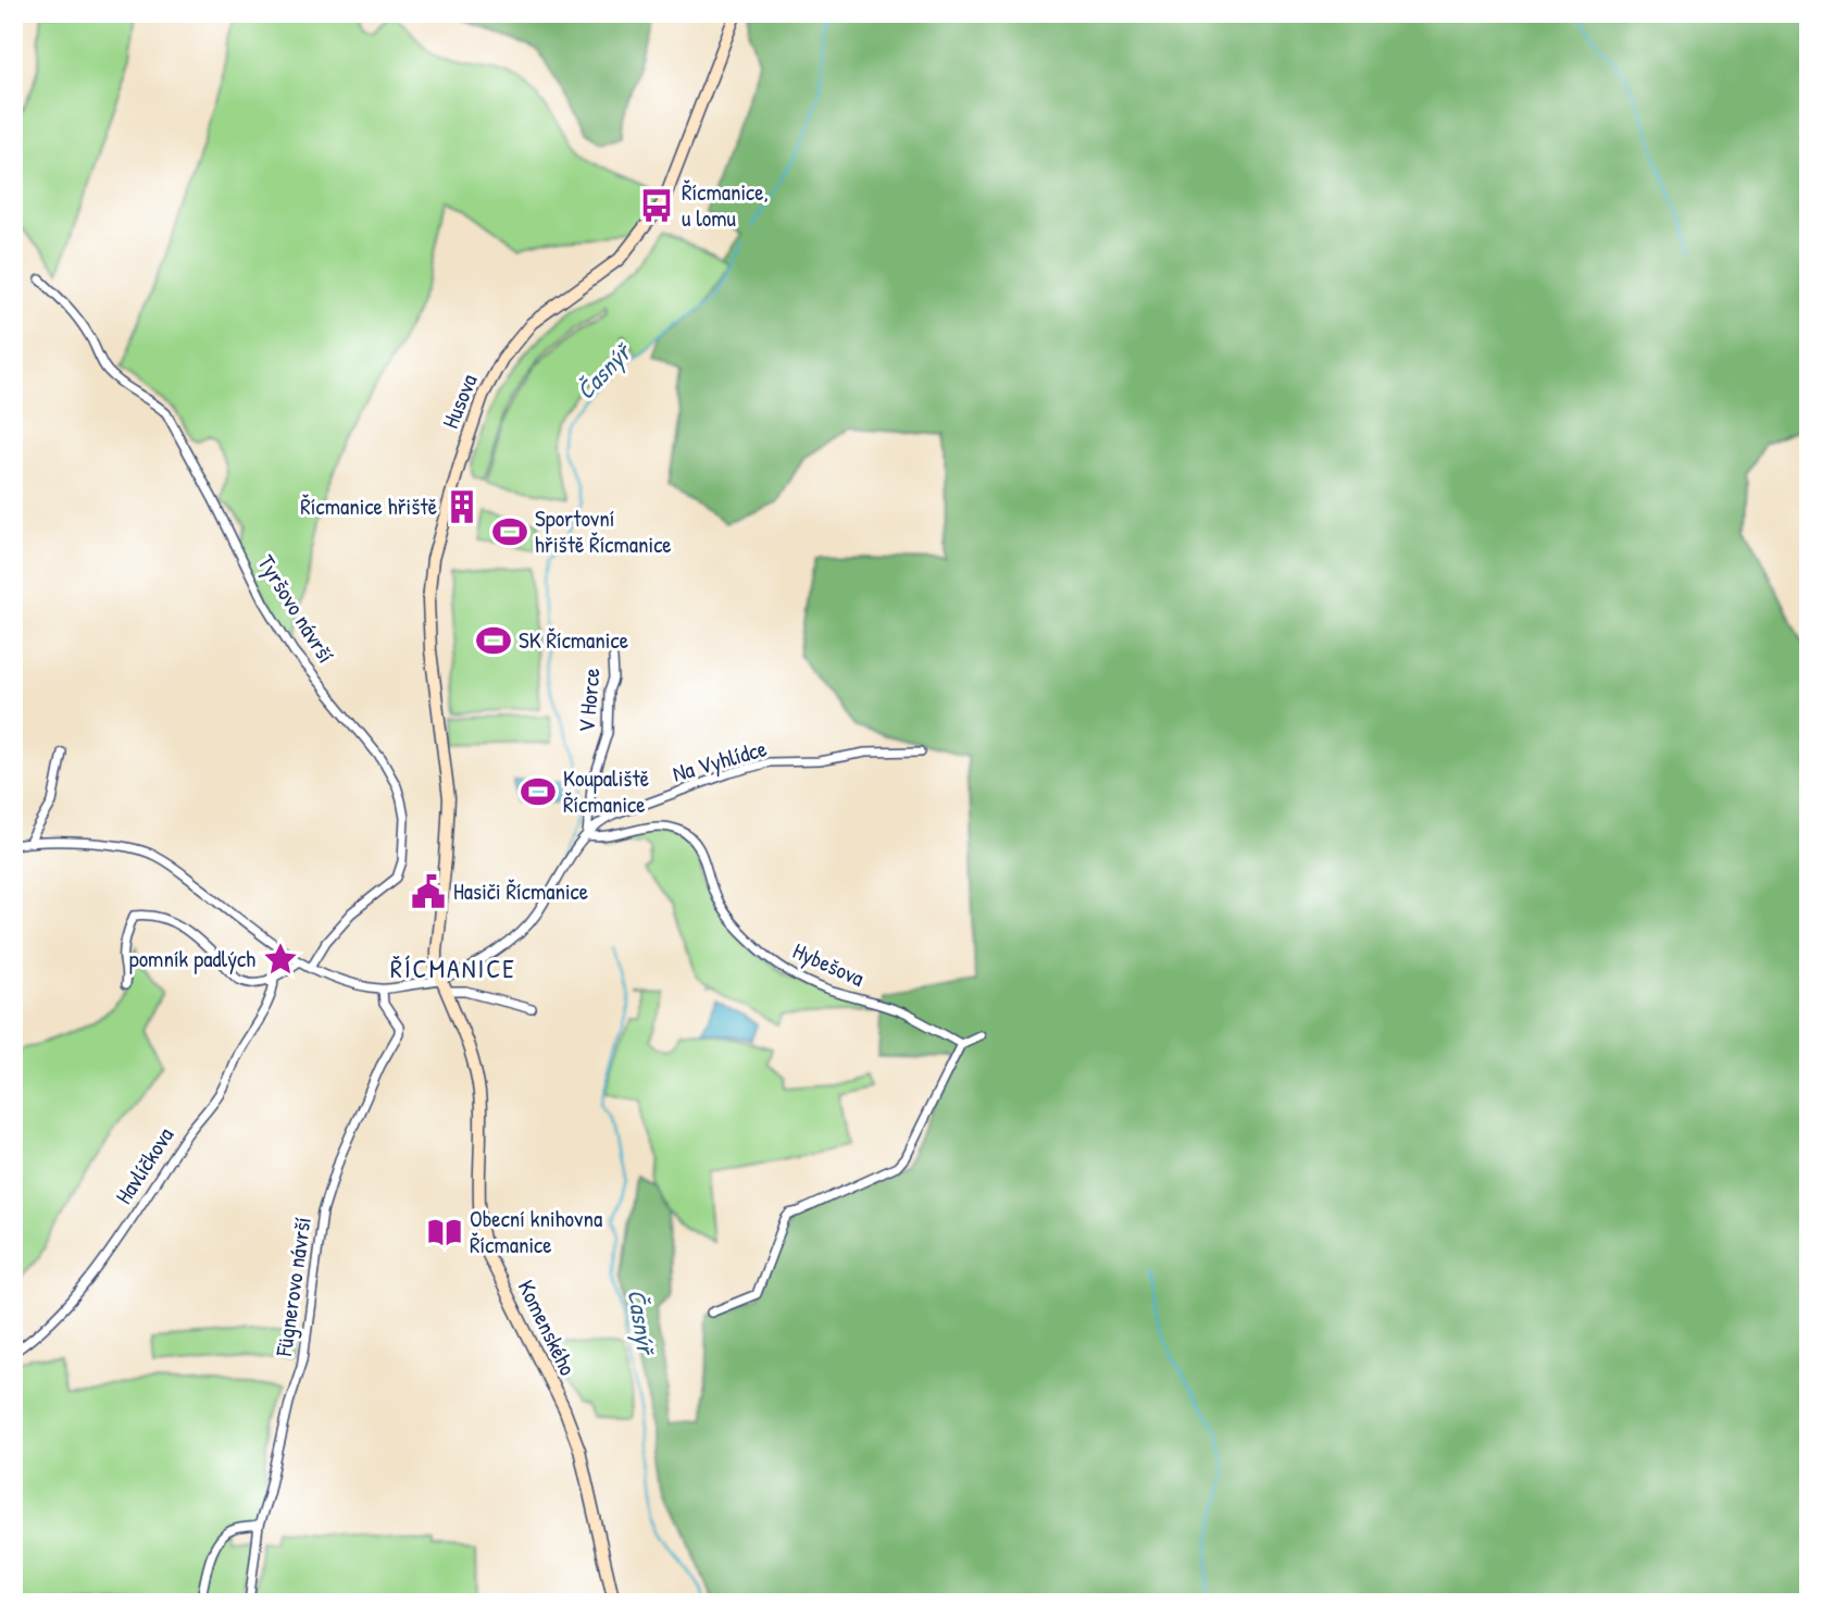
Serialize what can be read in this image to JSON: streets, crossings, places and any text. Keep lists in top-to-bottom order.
{
  "streets": {
    "main road": ["Husova", "Komenského"],
    "street": [
      "Tyršovo návrší",
      "V Horce",
      "Na Vyhlídce",
      "Hybešova",
      "Havlíčkova",
      "Fügnerovo návrší"
    ]
  },
  "crossings": [
    ["Husova", "Na Vyhlídce"],
    ["Husova", "Komenského"],
    ["V Horce", "Na Vyhlídce"],
    ["V Horce", "Hybešova"],
    ["Na Vyhlídce", "Hybešova"],
    ["Na Vyhlídce", "Komenského"]
  ],
  "districts": ["ŘÍCMANICE"],
  "water": ["Časnýř"],
  "places": {
    "bus stop": ["Řícmanice, u lomu"],
    "building": ["Řícmanice hřiště"],
    "sports": ["Sportovní hřiště Řícmanice", "SK Řícmanice", "Koupaliště Řícmanice"],
    "public building": ["Hasiči Řícmanice"],
    "place": ["pomník padlých"],
    "library": ["Obecní knihovna Řícmanice"]
  }
}
